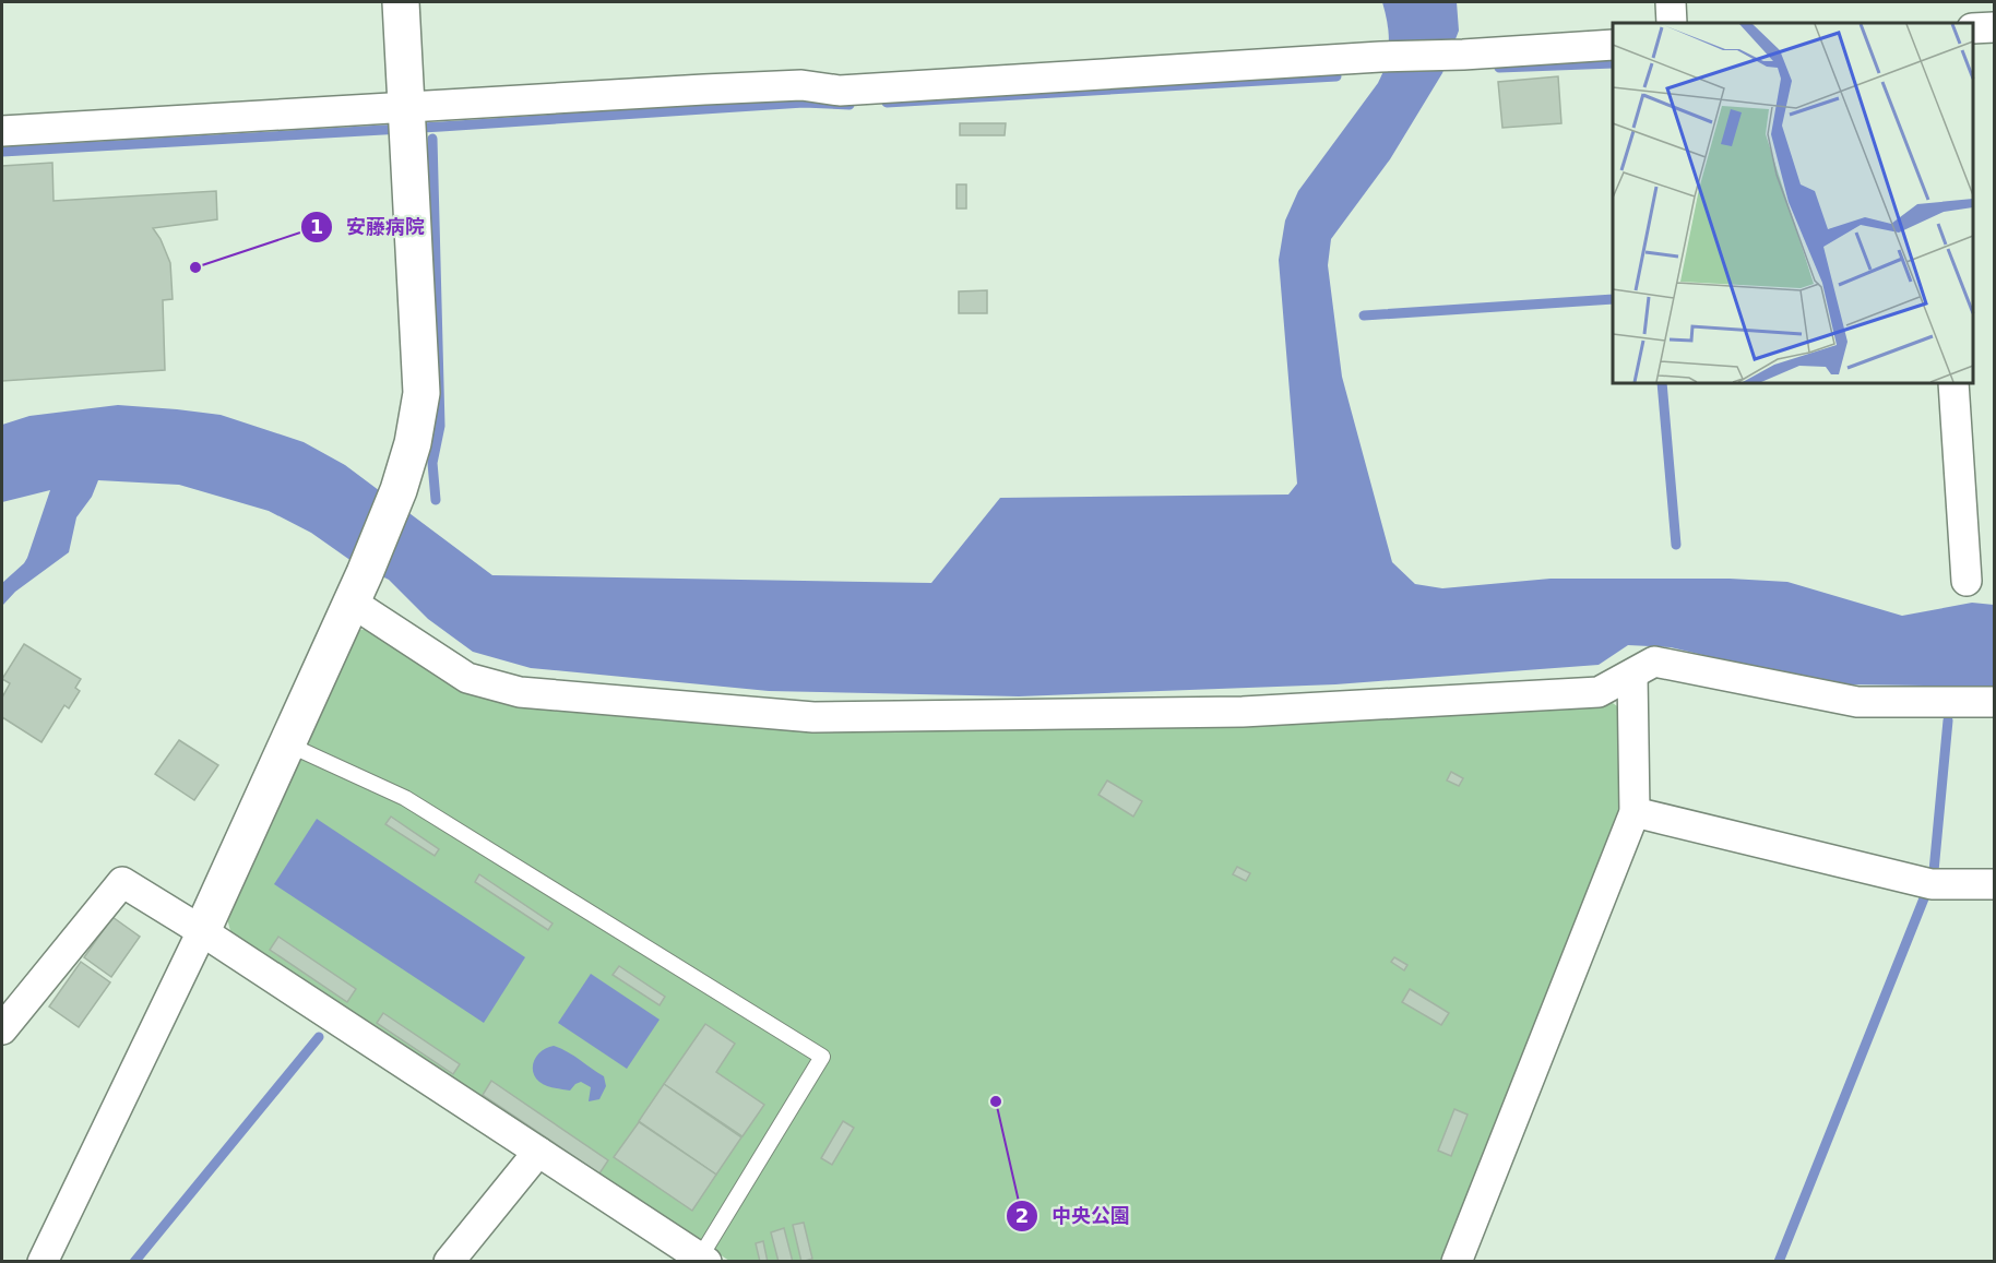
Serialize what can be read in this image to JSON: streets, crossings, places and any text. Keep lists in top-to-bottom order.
{
  "places": ["安藤病院", "中央公園"]
}
